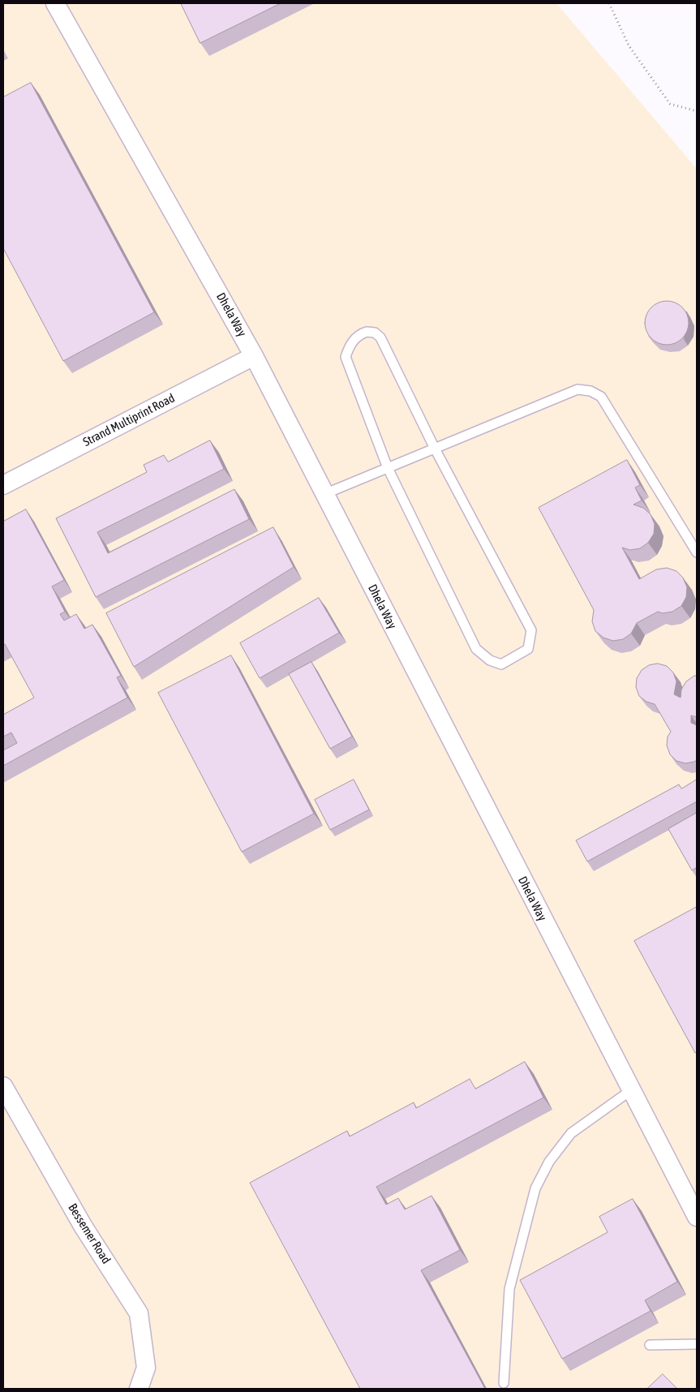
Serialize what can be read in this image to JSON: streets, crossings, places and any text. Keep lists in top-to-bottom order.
{
  "streets": {
    "street": ["Dhela Way", "Strand Multiprint Road", "Bessemer Road"]
  },
  "crossings": [
    ["Dhela Way", "Strand Multiprint Road"]
  ]
}
